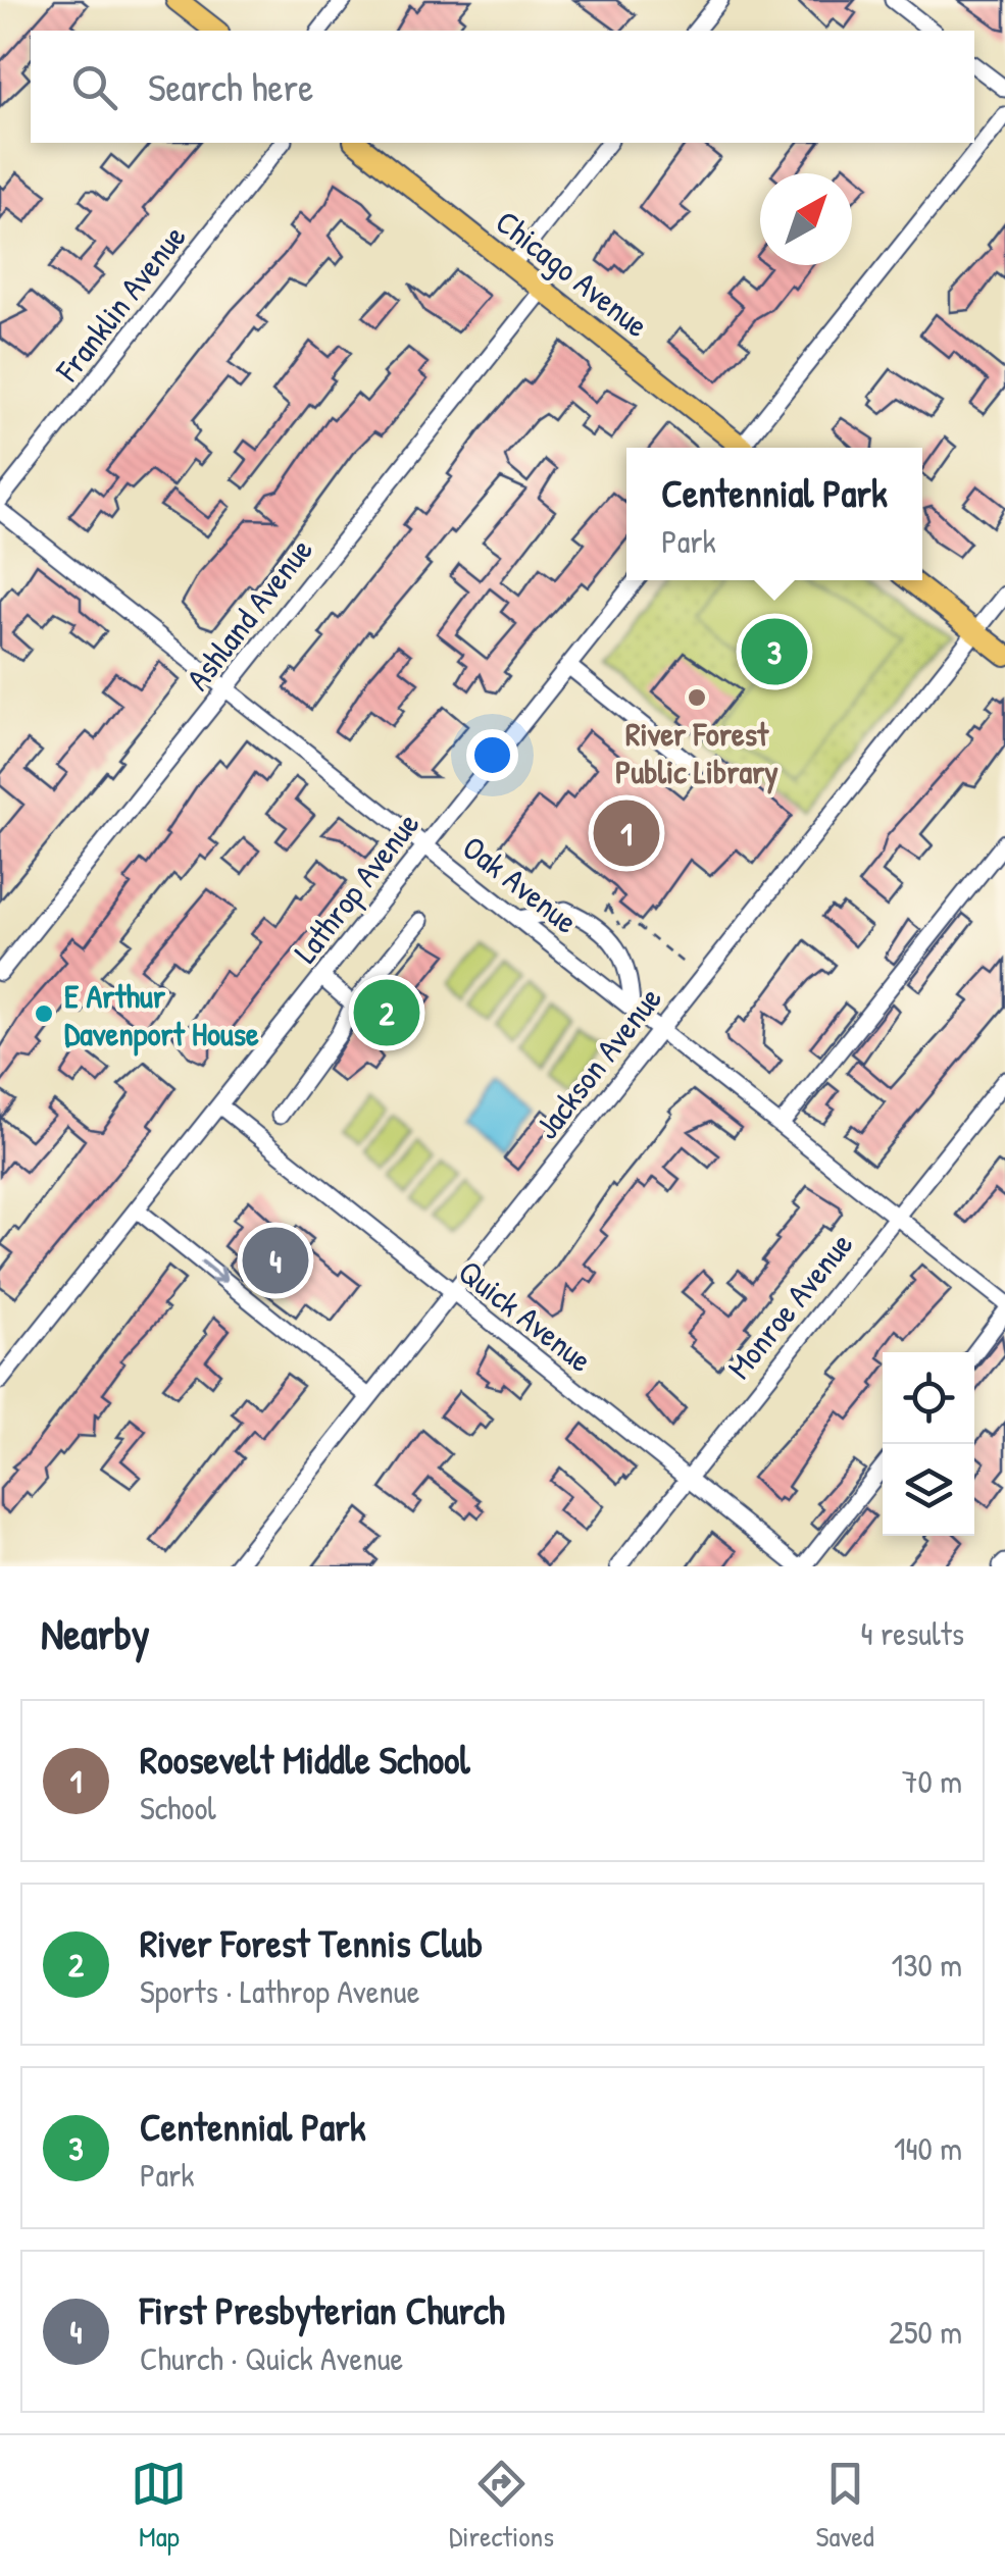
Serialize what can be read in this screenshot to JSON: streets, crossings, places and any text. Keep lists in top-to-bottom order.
{
  "streets": {
    "main road": ["Chicago Avenue"],
    "street": [
      "Franklin Avenue",
      "Ashland Avenue",
      "Oak Avenue",
      "Lathrop Avenue",
      "Jackson Avenue",
      "Monroe Avenue",
      "Quick Avenue"
    ]
  },
  "crossings": [
    ["Chicago Avenue", "Ashland Avenue"],
    ["Ashland Avenue", "Oak Avenue"],
    ["Oak Avenue", "Lathrop Avenue"],
    ["Oak Avenue", "Jackson Avenue"],
    ["Oak Avenue", "Monroe Avenue"],
    ["Lathrop Avenue", "Quick Avenue"],
    ["Jackson Avenue", "Quick Avenue"],
    ["Monroe Avenue", "Quick Avenue"]
  ],
  "places": ["River Forest Public Library", "E Arthur Davenport House"],
  "north": "top right",
  "page": {
    "search": "Search here",
    "popup": ["Centennial Park", "Park"],
    "pins": [
      "3",
      "1",
      "2",
      "4"
    ],
    "heading": ["Nearby", "4 results"],
    "list": [
      {
        "mark": "1",
        "name": "Roosevelt Middle School",
        "note": "School",
        "value": "70 m"
      },
      {
        "mark": "2",
        "name": "River Forest Tennis Club",
        "note": "Sports · Lathrop Avenue",
        "value": "130 m"
      },
      {
        "mark": "3",
        "name": "Centennial Park",
        "note": "Park",
        "value": "140 m"
      },
      {
        "mark": "4",
        "name": "First Presbyterian Church",
        "note": "Church · Quick Avenue",
        "value": "250 m"
      }
    ],
    "nav": ["Map", "Directions", "Saved"]
  }
}
